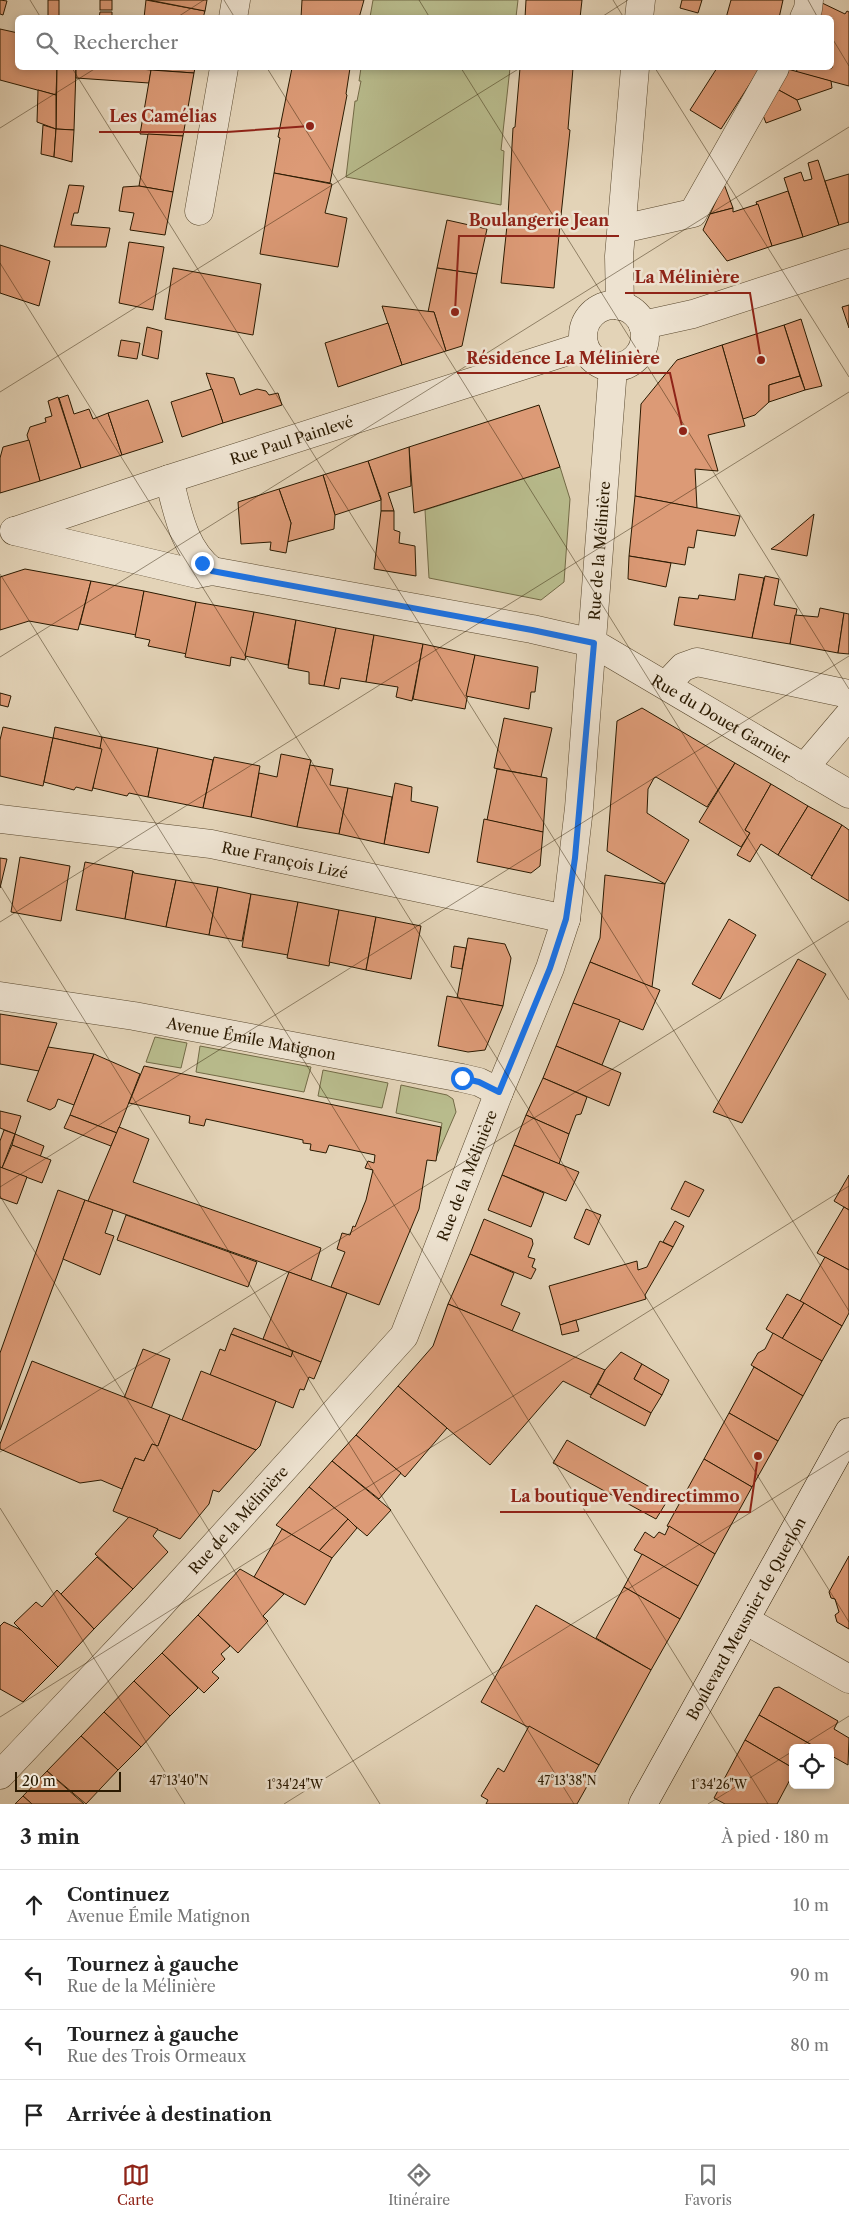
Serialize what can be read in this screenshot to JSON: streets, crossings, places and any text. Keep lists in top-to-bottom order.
{
  "streets": {
    "street": [
      "Rue Paul Painlevé",
      "Rue de la Mélinière",
      "Rue du Douet Garnier",
      "Rue François Lizé",
      "Avenue Émile Matignon",
      "Boulevard Meusnier de Querlon"
    ]
  },
  "crossings": [
    ["Rue Paul Painlevé", "Rue de la Mélinière"],
    ["Rue Paul Painlevé", "Rue du Douet Garnier"],
    ["Rue de la Mélinière", "Rue du Douet Garnier"],
    ["Rue de la Mélinière", "Rue François Lizé"],
    ["Rue de la Mélinière", "Avenue Émile Matignon"]
  ],
  "places": [
    "Les Camélias",
    "Boulangerie Jean",
    "La Mélinière",
    "Résidence La Mélinière",
    "La boutique Vendirectimmo"
  ],
  "scale_bar": "20 m",
  "page": {
    "search": "Rechercher",
    "scale": "20 m",
    "heading": ["3 min", "À pied · 180 m"],
    "list": [
      ["Continuez", "Avenue Émile Matignon", "10 m"],
      ["Tournez à gauche", "Rue de la Mélinière", "90 m"],
      ["Tournez à gauche", "Rue des Trois Ormeaux", "80 m"],
      "Arrivée à destination"
    ],
    "nav": ["Carte", "Itinéraire", "Favoris"]
  },
  "coordinates": [
    "47°13'40\"N",
    "47°13'38\"N",
    "1°34'24\"W",
    "1°34'26\"W"
  ]
}
